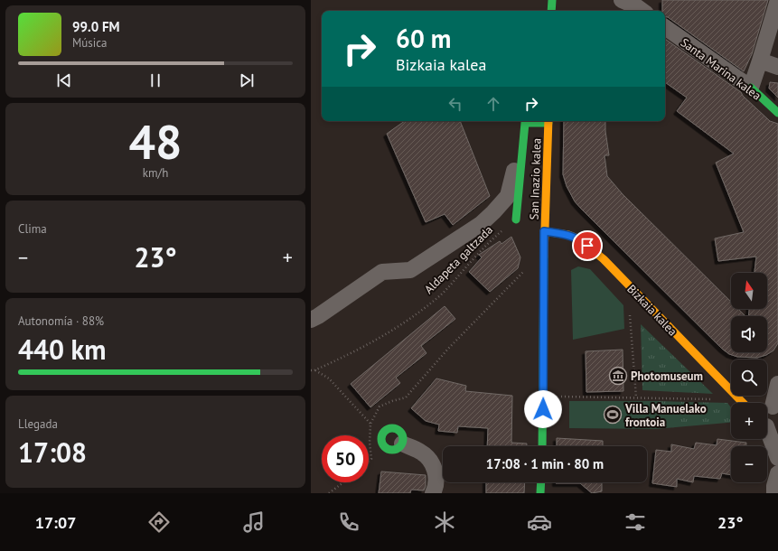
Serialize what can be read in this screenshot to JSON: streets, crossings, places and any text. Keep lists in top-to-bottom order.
{
  "streets": {
    "street": ["Santa Marina kalea", "San Inazio kalea", "Bizkaia kalea"],
    "path": ["Aldapeta galtzada"]
  },
  "crossings": [
    ["San Inazio kalea", "Bizkaia kalea"]
  ],
  "places": {
    "museum": ["Photomuseum"],
    "sports": ["Villa Manuelako frontoia"]
  },
  "north": "top",
  "page": {
    "turn": ["60 m", "Bizkaia kalea"],
    "song": ["99.0 FM", "Música"],
    "tile": [
      ["48", "km/h"],
      "Clima",
      ["Autonomía · 88%", "440 km"],
      ["Llegada", "17:08"]
    ],
    "heat": ["−", "23°", "+"],
    "map_buttons": ["+", "−"],
    "limit": "50",
    "trip": "17:08 · 1 min · 80 m",
    "tabs": ["17:07", "23°"]
  }
}
